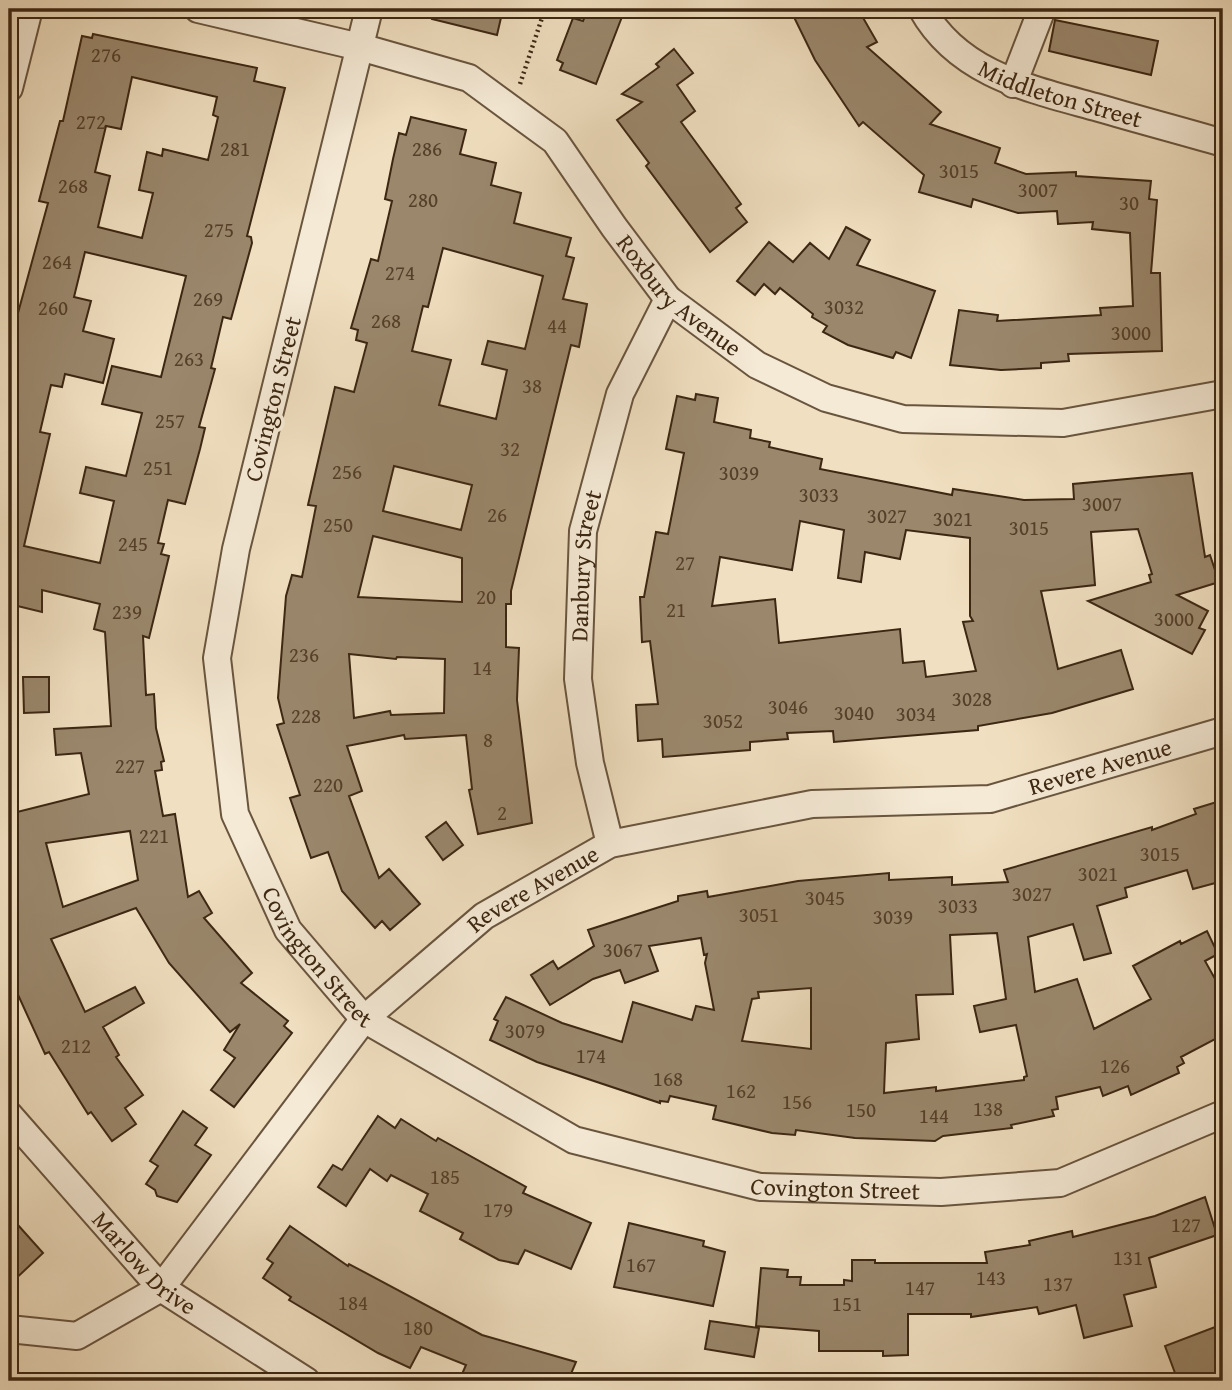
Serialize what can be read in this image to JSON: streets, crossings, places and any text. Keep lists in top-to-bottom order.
{
  "streets": {
    "street": [
      "Middleton Street",
      "Roxbury Avenue",
      "Covington Street",
      "Danbury Street",
      "Revere Avenue",
      "Marlow Drive"
    ]
  },
  "crossings": [
    ["Roxbury Avenue", "Covington Street"],
    ["Roxbury Avenue", "Danbury Street"],
    ["Covington Street", "Revere Avenue"],
    ["Danbury Street", "Revere Avenue"],
    ["Revere Avenue", "Marlow Drive"]
  ],
  "house_numbers": [
    "276",
    "272",
    "281",
    "286",
    "3015",
    "268",
    "3007",
    "280",
    "30",
    "275",
    "264",
    "274",
    "269",
    "3032",
    "260",
    "268",
    "44",
    "3000",
    "263",
    "38",
    "257",
    "32",
    "251",
    "256",
    "3039",
    "3033",
    "3007",
    "26",
    "3027",
    "3021",
    "250",
    "3015",
    "245",
    "27",
    "20",
    "21",
    "239",
    "3000",
    "236",
    "14",
    "3028",
    "3046",
    "3040",
    "3034",
    "228",
    "3052",
    "8",
    "227",
    "220",
    "2",
    "221",
    "3015",
    "3021",
    "3027",
    "3045",
    "3033",
    "3051",
    "3039",
    "3067",
    "3079",
    "212",
    "174",
    "126",
    "168",
    "162",
    "156",
    "138",
    "150",
    "144",
    "185",
    "179",
    "127",
    "131",
    "167",
    "143",
    "137",
    "147",
    "184",
    "151",
    "180"
  ]
}
